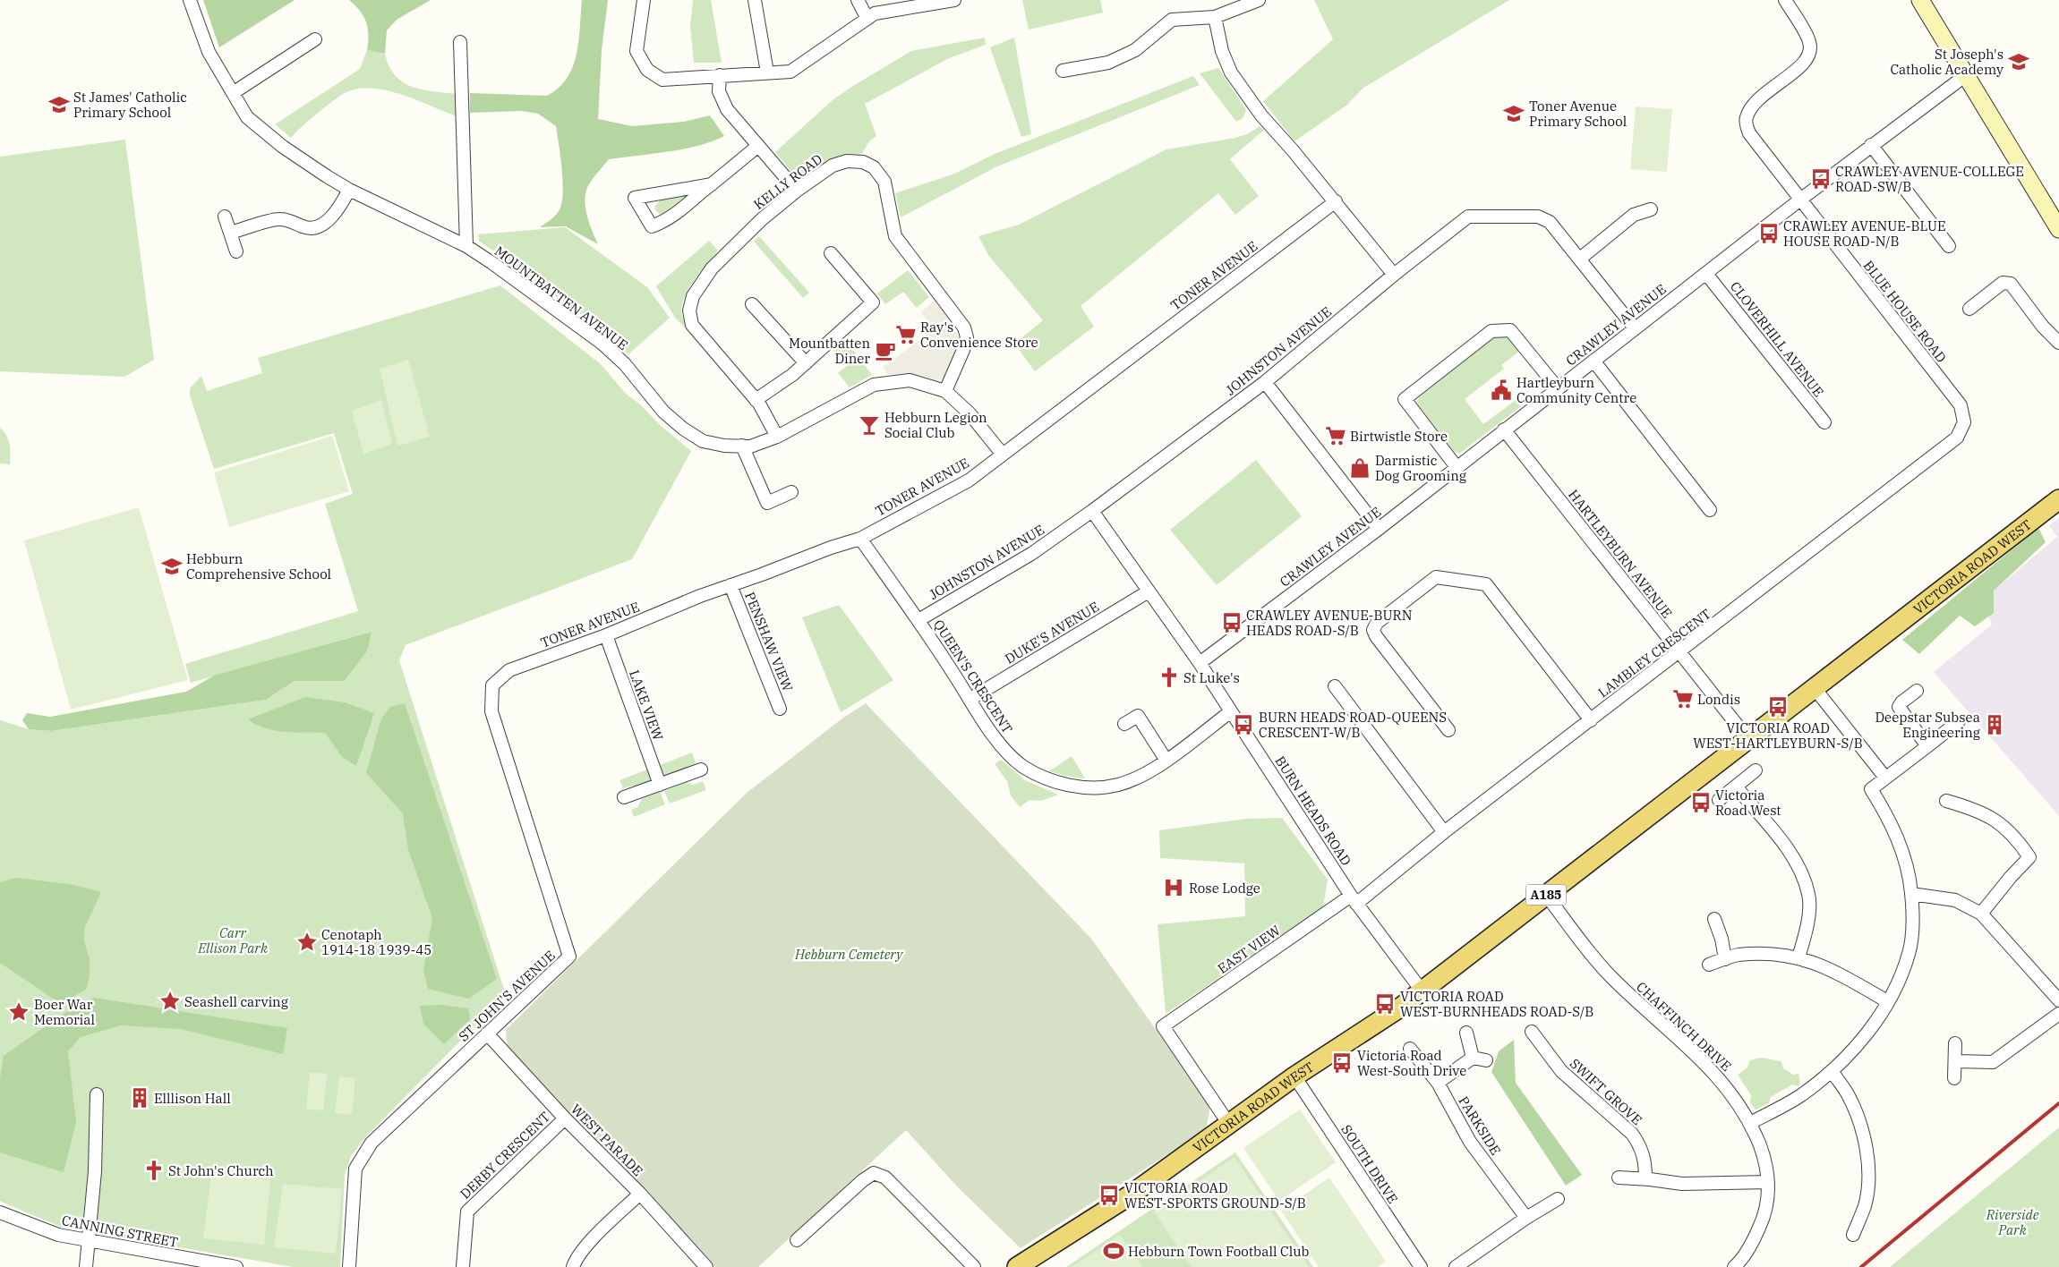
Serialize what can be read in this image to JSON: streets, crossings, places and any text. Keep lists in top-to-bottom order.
{
  "streets": {
    "main road": ["VICTORIA ROAD WEST", "A185"],
    "street": [
      "KELLY ROAD",
      "TONER AVENUE",
      "MOUNTBATTEN AVENUE",
      "BLUE HOUSE ROAD",
      "CRAWLEY AVENUE",
      "CLOVERHILL AVENUE",
      "JOHNSTON AVENUE",
      "HARTLEYBURN AVENUE",
      "DUKE'S AVENUE",
      "PENSHAW VIEW",
      "LAMBLEY CRESCENT",
      "QUEEN'S CRESCENT",
      "LAKE VIEW",
      "BURN HEADS ROAD",
      "EAST VIEW",
      "ST JOHN'S AVENUE",
      "CHAFFINCH DRIVE",
      "SWIFT GROVE",
      "PARKSIDE",
      "WEST PARADE",
      "DERBY CRESCENT",
      "SOUTH DRIVE",
      "CANNING STREET"
    ]
  },
  "crossings": [
    ["KELLY ROAD", "MOUNTBATTEN AVENUE"],
    ["TONER AVENUE", "MOUNTBATTEN AVENUE"],
    ["TONER AVENUE", "PENSHAW VIEW"],
    ["TONER AVENUE", "QUEEN'S CRESCENT"],
    ["TONER AVENUE", "LAKE VIEW"],
    ["TONER AVENUE", "ST JOHN'S AVENUE"],
    ["BLUE HOUSE ROAD", "CRAWLEY AVENUE"],
    ["BLUE HOUSE ROAD", "LAMBLEY CRESCENT"],
    ["CRAWLEY AVENUE", "CLOVERHILL AVENUE"],
    ["CRAWLEY AVENUE", "JOHNSTON AVENUE"],
    ["CRAWLEY AVENUE", "HARTLEYBURN AVENUE"],
    ["CRAWLEY AVENUE", "BURN HEADS ROAD"],
    ["JOHNSTON AVENUE", "QUEEN'S CRESCENT"],
    ["JOHNSTON AVENUE", "BURN HEADS ROAD"],
    ["HARTLEYBURN AVENUE", "VICTORIA ROAD WEST"],
    ["HARTLEYBURN AVENUE", "LAMBLEY CRESCENT"],
    ["VICTORIA ROAD WEST", "BURN HEADS ROAD"],
    ["VICTORIA ROAD WEST", "EAST VIEW"],
    ["VICTORIA ROAD WEST", "CHAFFINCH DRIVE"],
    ["VICTORIA ROAD WEST", "SOUTH DRIVE"],
    ["DUKE'S AVENUE", "QUEEN'S CRESCENT"],
    ["DUKE'S AVENUE", "BURN HEADS ROAD"],
    ["LAMBLEY CRESCENT", "BURN HEADS ROAD"],
    ["LAMBLEY CRESCENT", "EAST VIEW"],
    ["QUEEN'S CRESCENT", "BURN HEADS ROAD"],
    ["BURN HEADS ROAD", "EAST VIEW"],
    ["ST JOHN'S AVENUE", "WEST PARADE"],
    ["WEST PARADE", "DERBY CRESCENT"]
  ],
  "parks": ["Carr Ellison Park", "Hebburn Cemetery", "Riverside Park"],
  "places": {
    "school or university": [
      "St Joseph's Catholic Academy",
      "St James' Catholic Primary School",
      "Toner Avenue Primary School",
      "Hebburn Comprehensive School"
    ],
    "bus stop": [
      "CRAWLEY AVENUE-COLLEGE ROAD-SW/B",
      "CRAWLEY AVENUE-BLUE HOUSE ROAD-N/B",
      "CRAWLEY AVENUE-BURN HEADS ROAD-S/B",
      "VICTORIA ROAD WEST-HARTLEYBURN-S/B",
      "BURN HEADS ROAD-QUEENS CRESCENT-W/B",
      "Victoria Road West",
      "VICTORIA ROAD WEST-BURNHEADS ROAD-S/B",
      "Victoria Road West-South Drive",
      "VICTORIA ROAD WEST-SPORTS GROUND-S/B"
    ],
    "supermarket": ["Ray's Convenience Store", "Birtwistle Store", "Londis"],
    "cafe": ["Mountbatten Diner"],
    "public building": ["Hartleyburn Community Centre"],
    "bar": ["Hebburn Legion Social Club"],
    "shop": ["Darmistic Dog Grooming"],
    "church": ["St Luke's", "St John's Church"],
    "building": ["Deepstar Subsea Engineering", "Elllison Hall"],
    "hospital": ["Rose Lodge"],
    "place": ["Cenotaph 1914-18 1939-45", "Seashell carving", "Boer War Memorial"],
    "sports": ["Hebburn Town Football Club"]
  }
}
